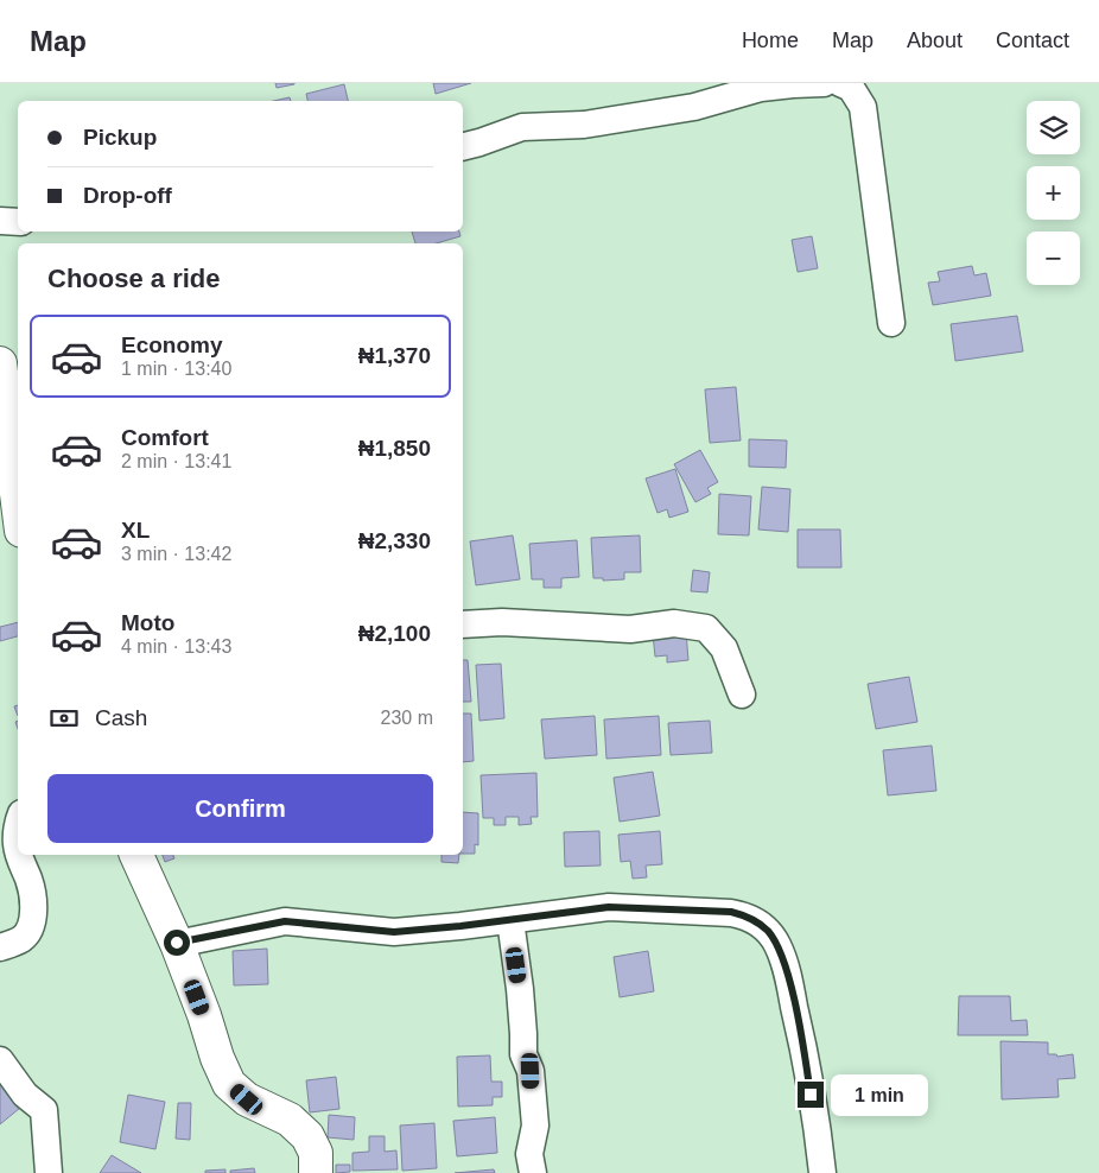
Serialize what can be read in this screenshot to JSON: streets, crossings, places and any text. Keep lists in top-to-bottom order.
{
  "page": {
    "header": "Map",
    "nav": [
      "Home",
      "Map",
      "About",
      "Contact"
    ],
    "map_buttons": ["+", "−"],
    "banner": ["Pickup", "Drop-off"],
    "heading": "Choose a ride",
    "list": [
      {
        "name": "Economy",
        "note": "1 min · 13:40",
        "value": "₦1,370"
      },
      {
        "name": "Comfort",
        "note": "2 min · 13:41",
        "value": "₦1,850"
      },
      {
        "name": "XL",
        "note": "3 min · 13:42",
        "value": "₦2,330"
      },
      {
        "name": "Moto",
        "note": "4 min · 13:43",
        "value": "₦2,100"
      }
    ],
    "pay": ["Cash", "230 m"],
    "buttons": "Confirm",
    "bubble": "1 min"
  }
}
